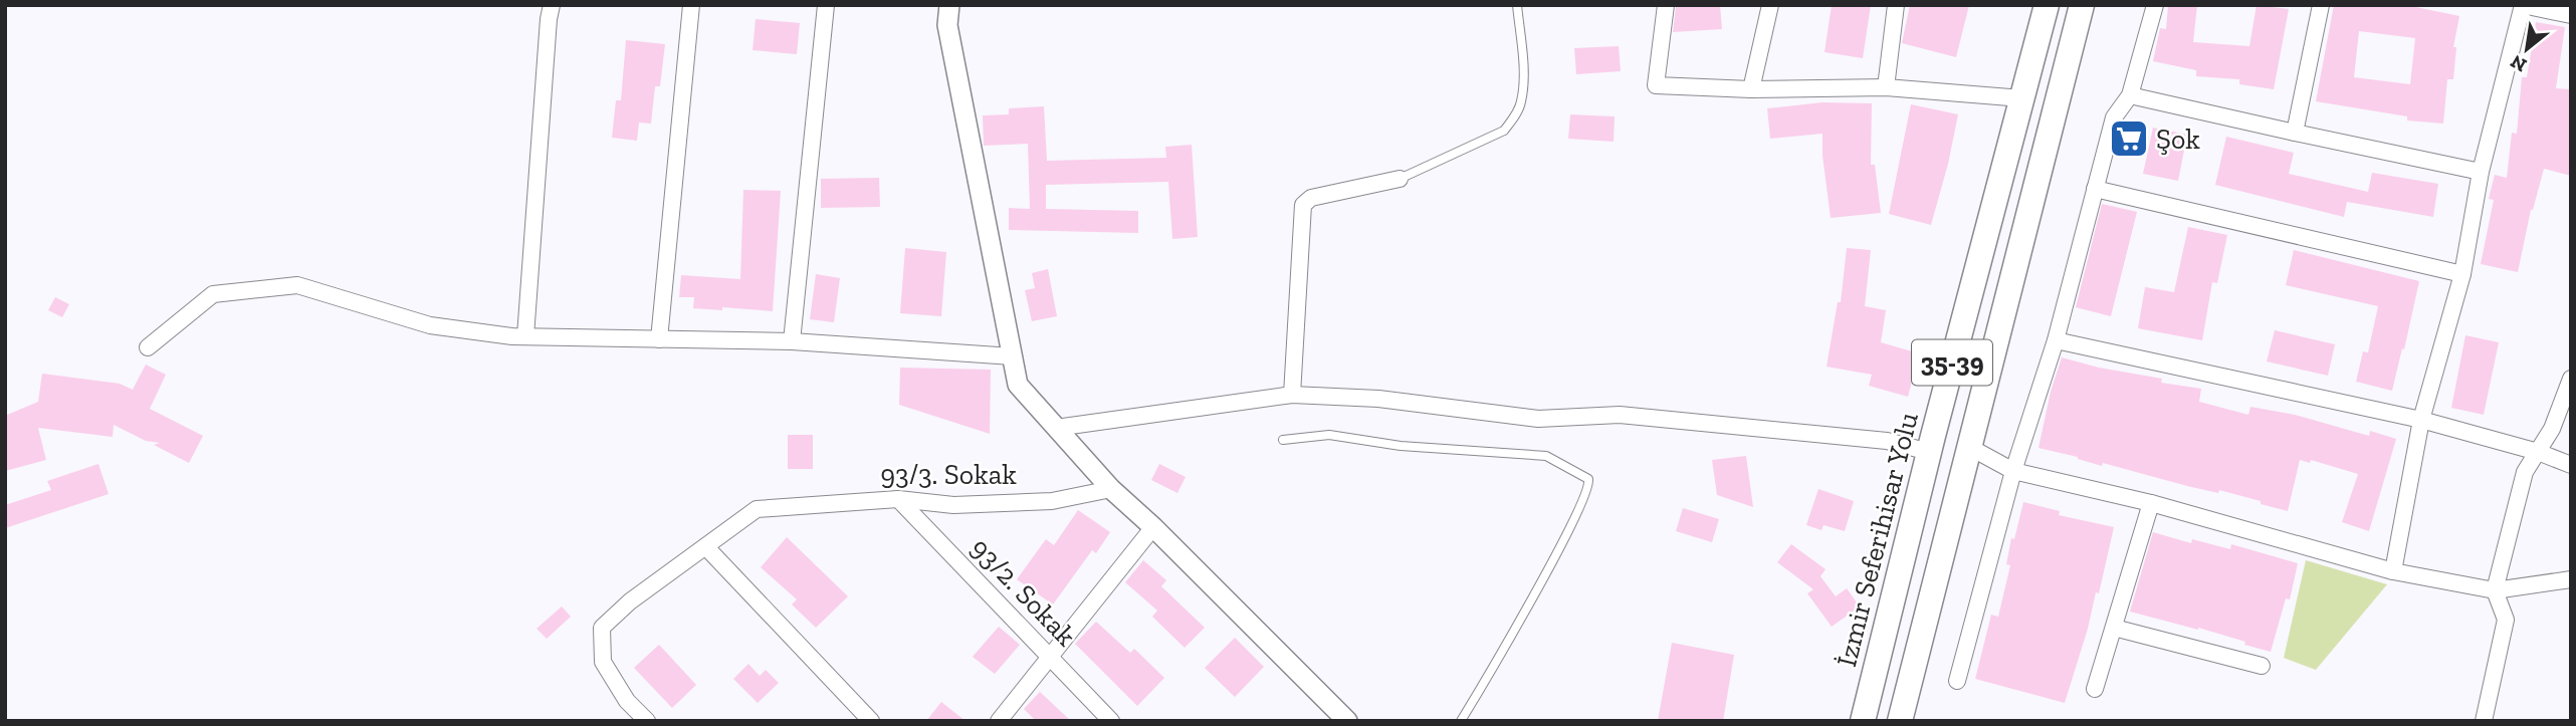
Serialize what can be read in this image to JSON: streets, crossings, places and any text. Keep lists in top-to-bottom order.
{
  "streets": {
    "main road": ["35-39", "İzmir Seferihisar Yolu"],
    "street": ["93/3. Sokak", "93/2. Sokak"]
  },
  "crossings": [
    ["93/3. Sokak", "93/2. Sokak"]
  ],
  "places": {
    "supermarket": ["Şok"]
  },
  "north": "bottom left"
}
